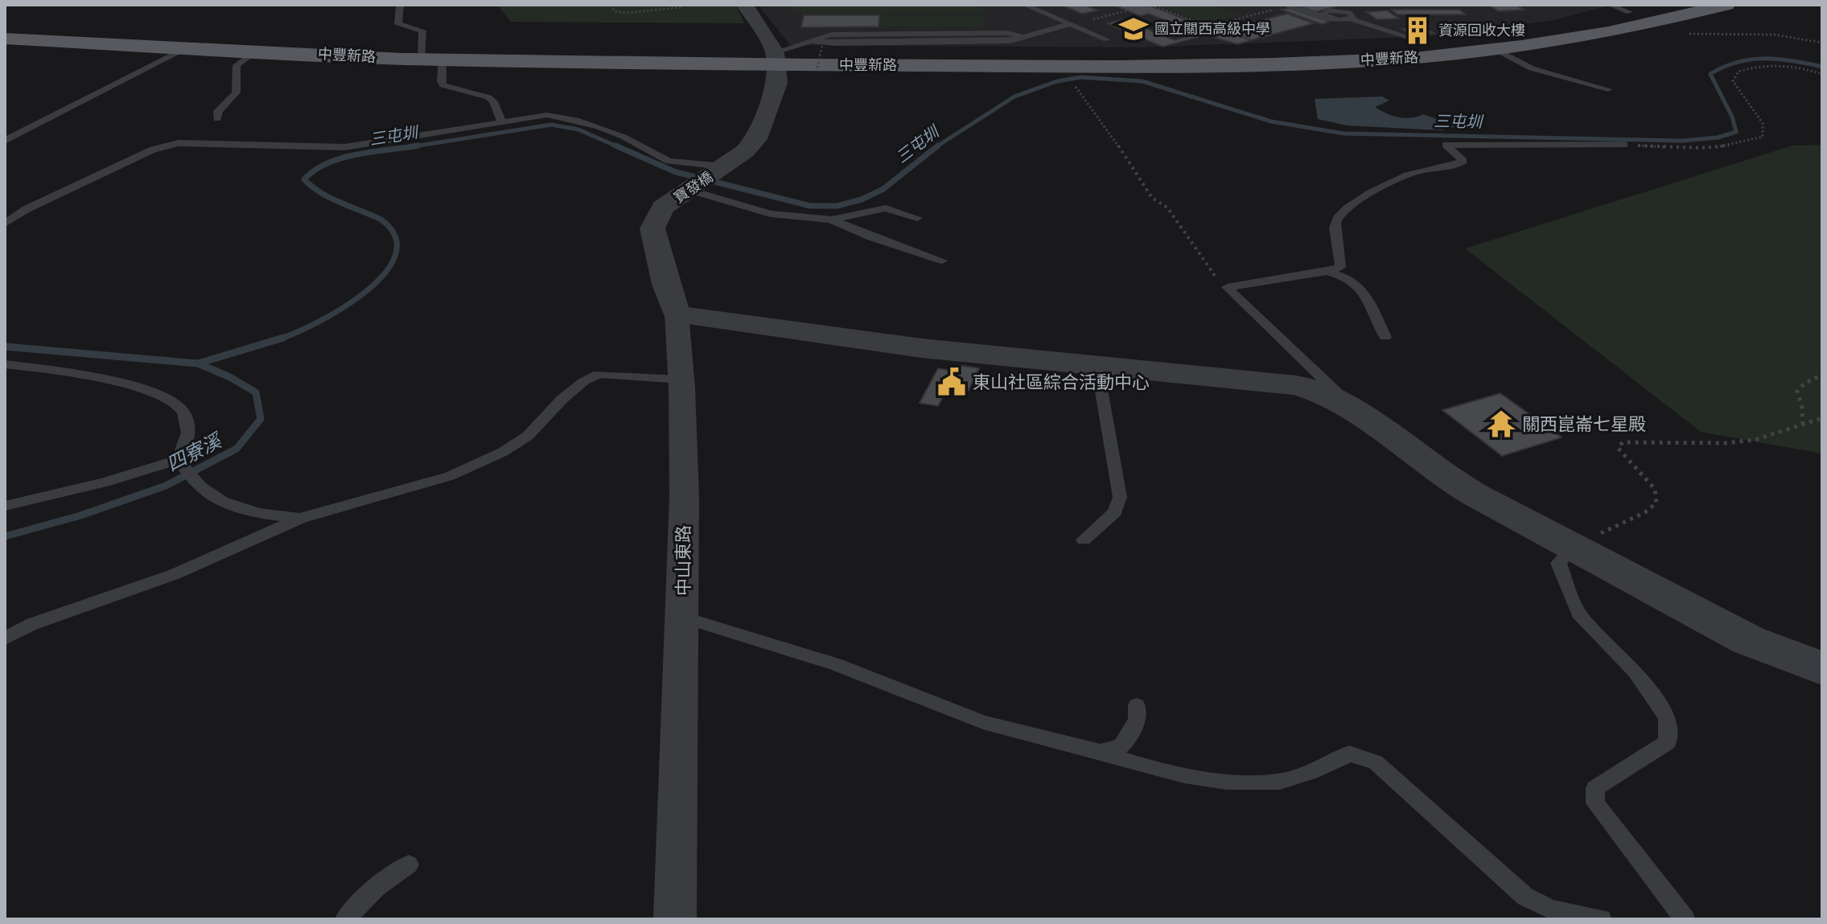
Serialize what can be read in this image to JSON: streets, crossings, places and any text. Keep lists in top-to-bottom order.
{
  "streets": {
    "main road": ["中豐新路"],
    "street": ["寶發橋", "中山東路"]
  },
  "crossings": [
    ["寶發橋", "中山東路"]
  ],
  "water": ["三屯圳", "四寮溪"],
  "places": {
    "school or university": ["國立關西高級中學"],
    "building": ["資源回收大樓"],
    "public building": ["東山社區綜合活動中心"],
    "temple": ["關西崑崙七星殿"]
  }
}
